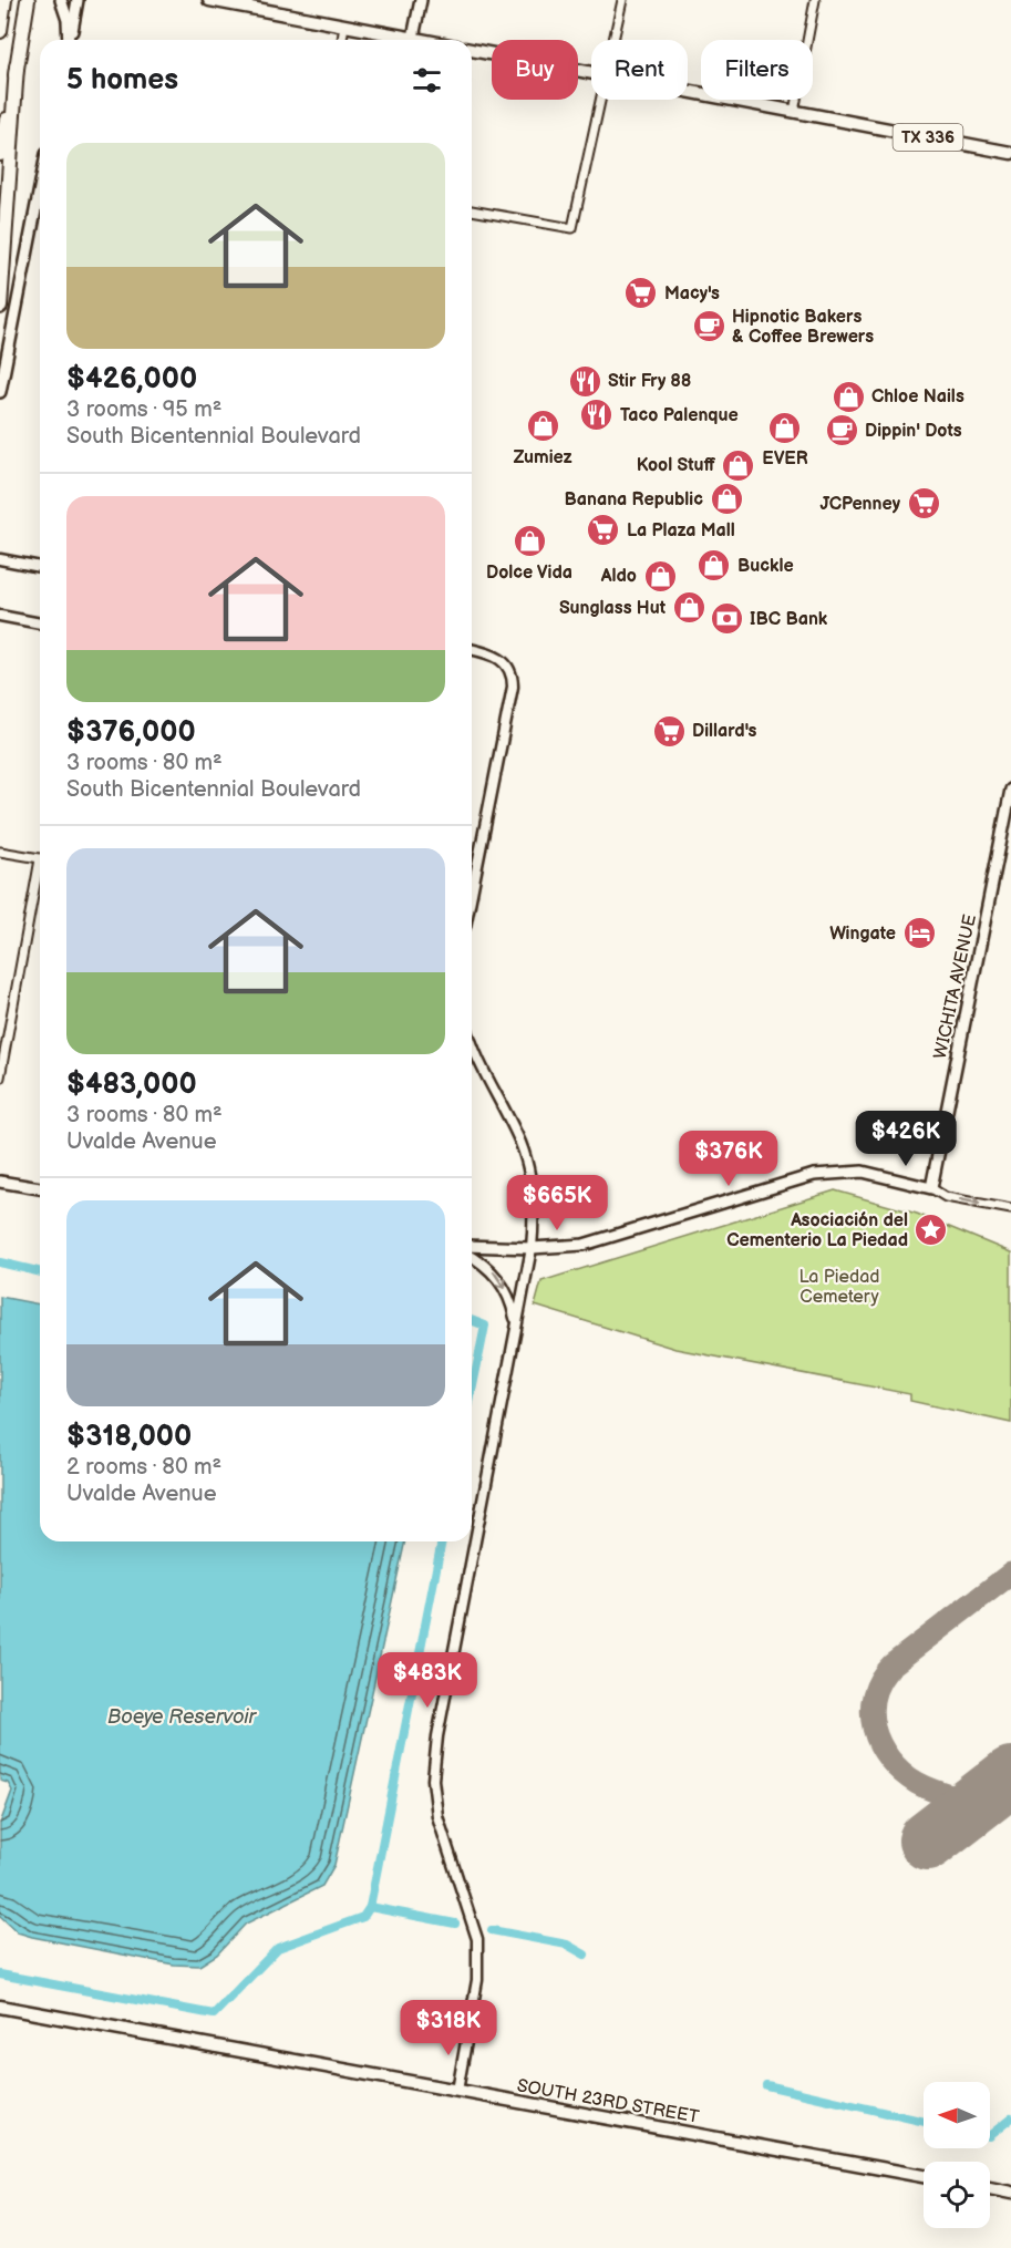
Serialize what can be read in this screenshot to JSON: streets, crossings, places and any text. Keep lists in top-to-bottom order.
{
  "streets": {
    "main road": ["TX 336", "WICHITA AVENUE", "SOUTH 23RD STREET"]
  },
  "water": ["Boeye Reservoir"],
  "parks": ["La Piedad Cemetery"],
  "places": {
    "supermarket": [
      "Macy's",
      "JCPenney",
      "La Plaza Mall",
      "Dillard's"
    ],
    "cafe": ["Hipnotic Bakers & Coffee Brewers", "Dippin' Dots"],
    "restaurant": ["Stir Fry 88", "Taco Palenque"],
    "shop": [
      "Chloe Nails",
      "Zumiez",
      "EVER",
      "Kool Stuff",
      "Banana Republic",
      "Dolce Vida",
      "Buckle",
      "Aldo",
      "Sunglass Hut"
    ],
    "bank": ["IBC Bank"],
    "hotel": ["Wingate"],
    "place": ["Asociación del Cementerio La Piedad"]
  },
  "north": "left",
  "page": {
    "chip": ["Buy", "Rent", "Filters"],
    "heading": "5 homes",
    "list": [
      {
        "name": "$426,000",
        "note": "3 rooms · 95 m² · South Bicentennial Boulevard"
      },
      {
        "name": "$376,000",
        "note": "3 rooms · 80 m² · South Bicentennial Boulevard"
      },
      {
        "name": "$483,000",
        "note": "3 rooms · 80 m² · Uvalde Avenue"
      },
      {
        "name": "$318,000",
        "note": "2 rooms · 80 m² · Uvalde Avenue"
      }
    ],
    "price": [
      "$426K",
      "$376K",
      "$665K",
      "$483K",
      "$318K"
    ]
  }
}
